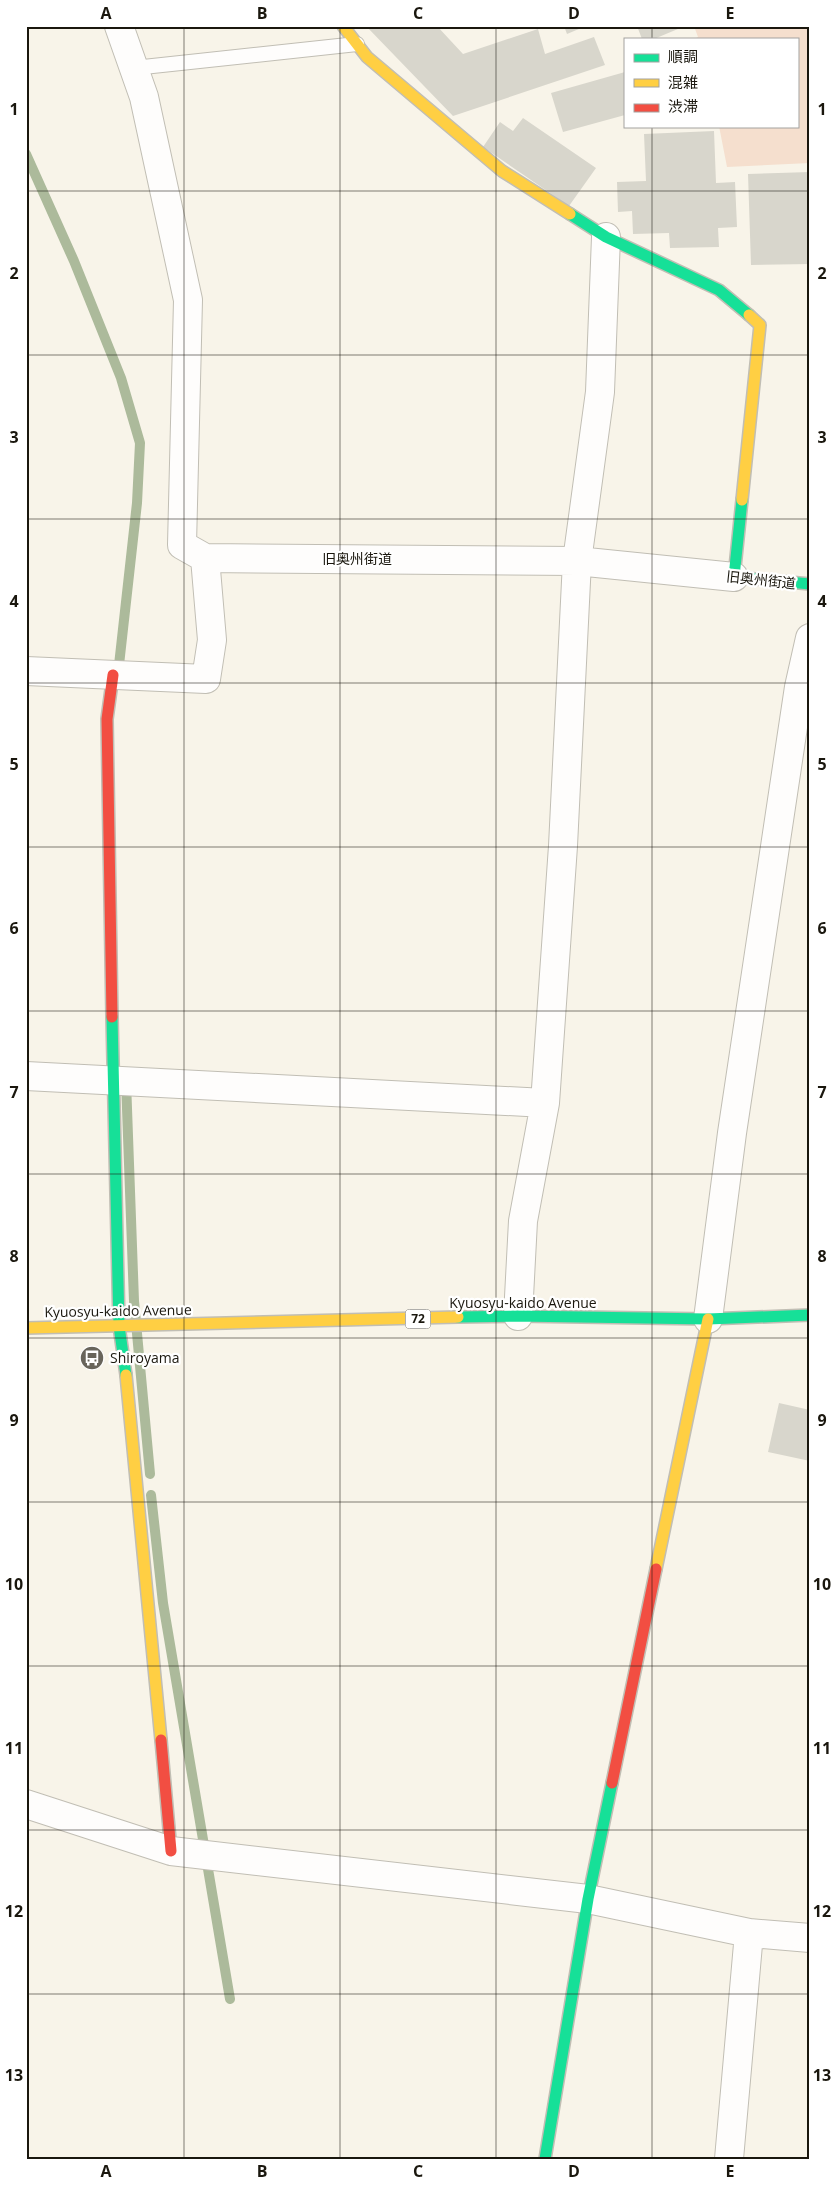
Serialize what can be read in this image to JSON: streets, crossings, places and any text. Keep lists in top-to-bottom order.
{
  "streets": {
    "street": ["旧奥州街道", "Kyuosyu-kaido Avenue", "72"]
  },
  "places": {
    "bus stop": ["Shiroyama"]
  },
  "legend": ["順調", "混雑", "渋滞"],
  "grid": {
    "columns": [
      "A",
      "B",
      "C",
      "D",
      "E"
    ],
    "rows": [
      "1",
      "2",
      "3",
      "4",
      "5",
      "6",
      "7",
      "8",
      "9",
      "10",
      "11",
      "12",
      "13"
    ]
  }
}
